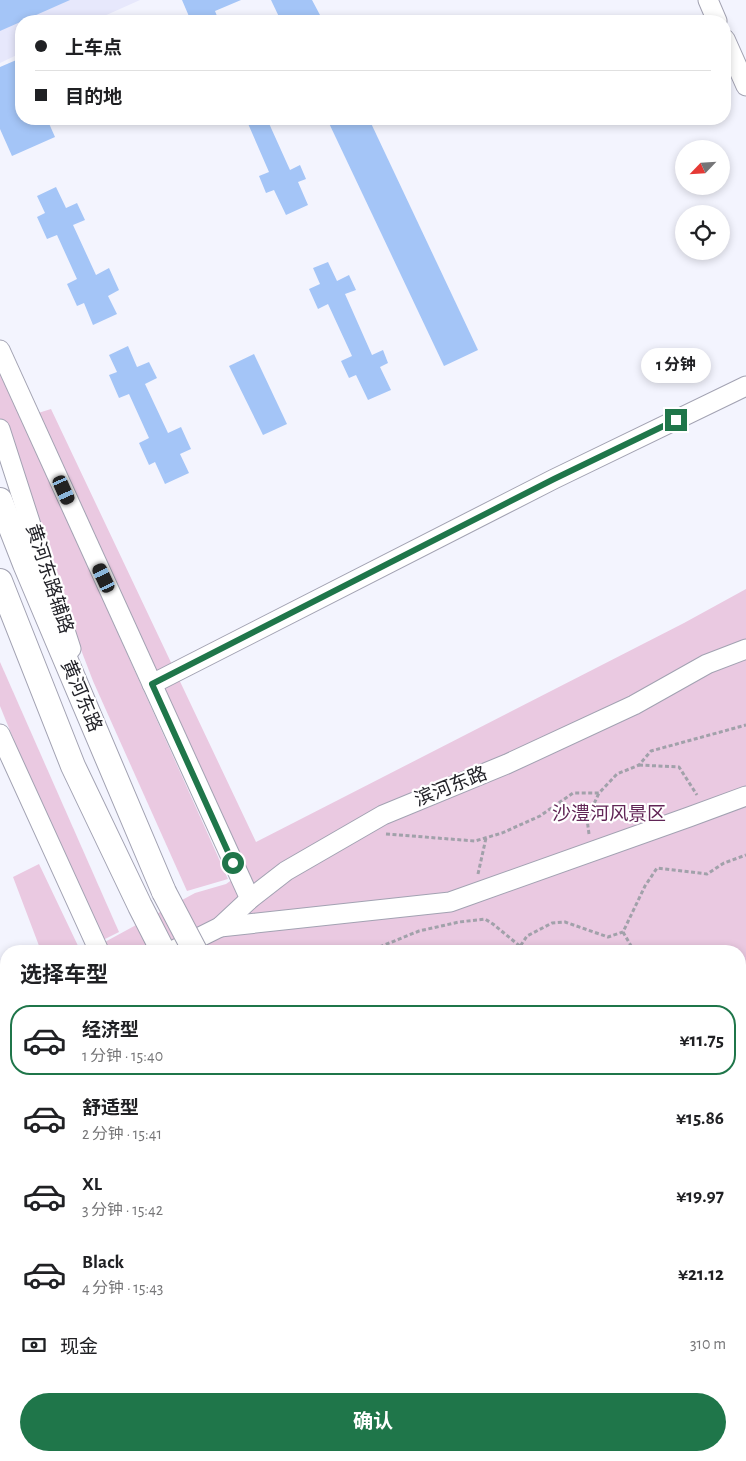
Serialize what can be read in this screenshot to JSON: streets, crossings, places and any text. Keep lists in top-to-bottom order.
{
  "streets": {
    "main road": ["黄河东路"],
    "street": ["黄河东路辅路", "滨河东路"]
  },
  "crossings": [
    ["黄河东路辅路", "黄河东路"]
  ],
  "parks": ["沙澧河风景区"],
  "north": "bottom left",
  "page": {
    "banner": ["上车点", "目的地"],
    "bubble": "1 分钟",
    "heading": "选择车型",
    "list": [
      {
        "name": "经济型",
        "note": "1 分钟 · 15:40",
        "value": "¥11.75"
      },
      {
        "name": "舒适型",
        "note": "2 分钟 · 15:41",
        "value": "¥15.86"
      },
      {
        "name": "XL",
        "note": "3 分钟 · 15:42",
        "value": "¥19.97"
      },
      {
        "name": "Black",
        "note": "4 分钟 · 15:43",
        "value": "¥21.12"
      }
    ],
    "pay": ["现金", "310 m"],
    "buttons": "确认"
  }
}
